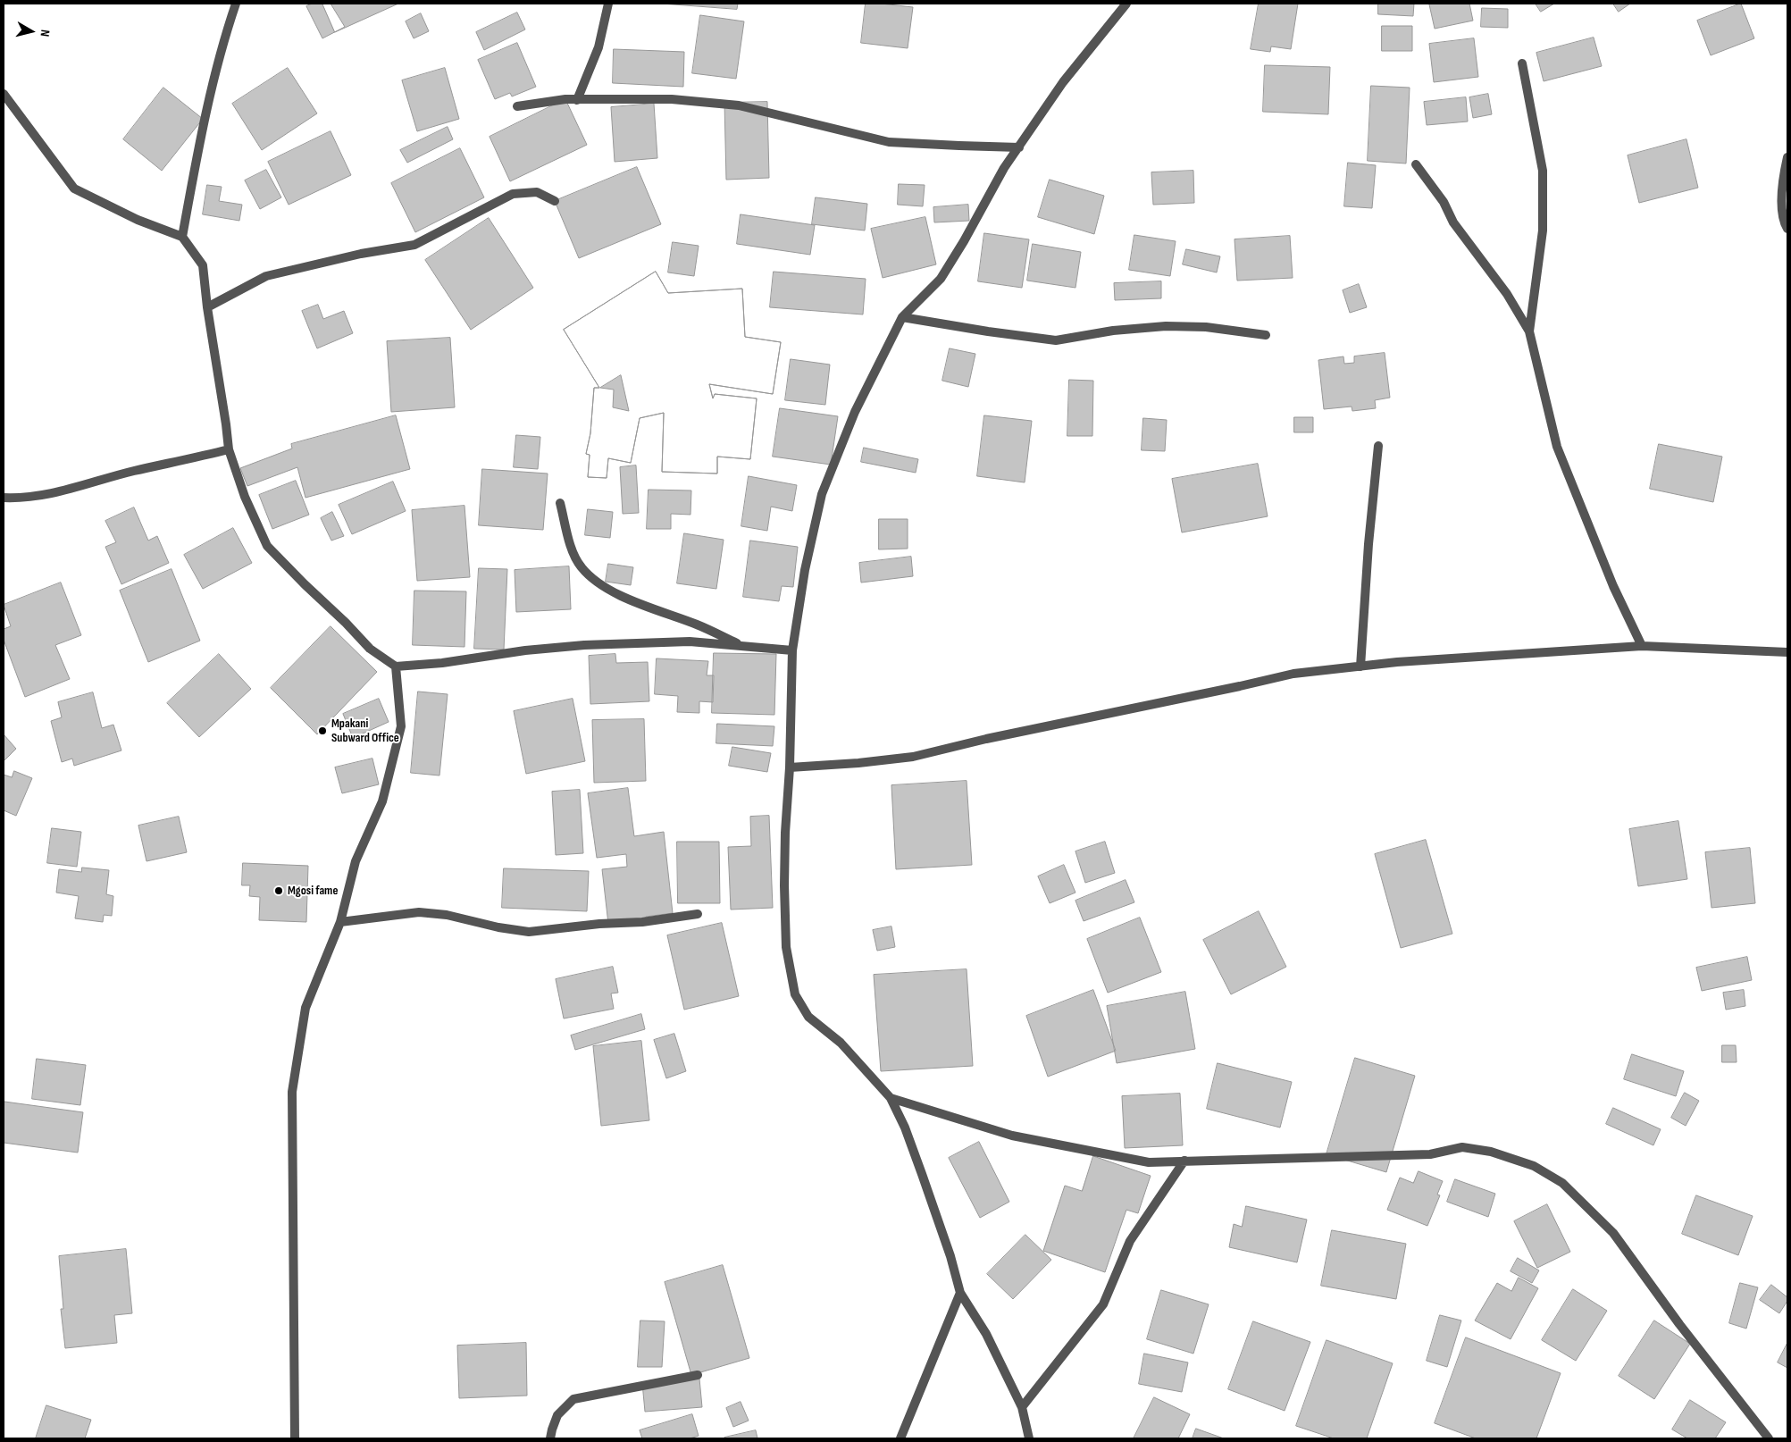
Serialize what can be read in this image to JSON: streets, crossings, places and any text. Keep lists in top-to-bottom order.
{
  "places": ["Mpakani Subward Office", "Mgosi fame"],
  "north": "right"
}
